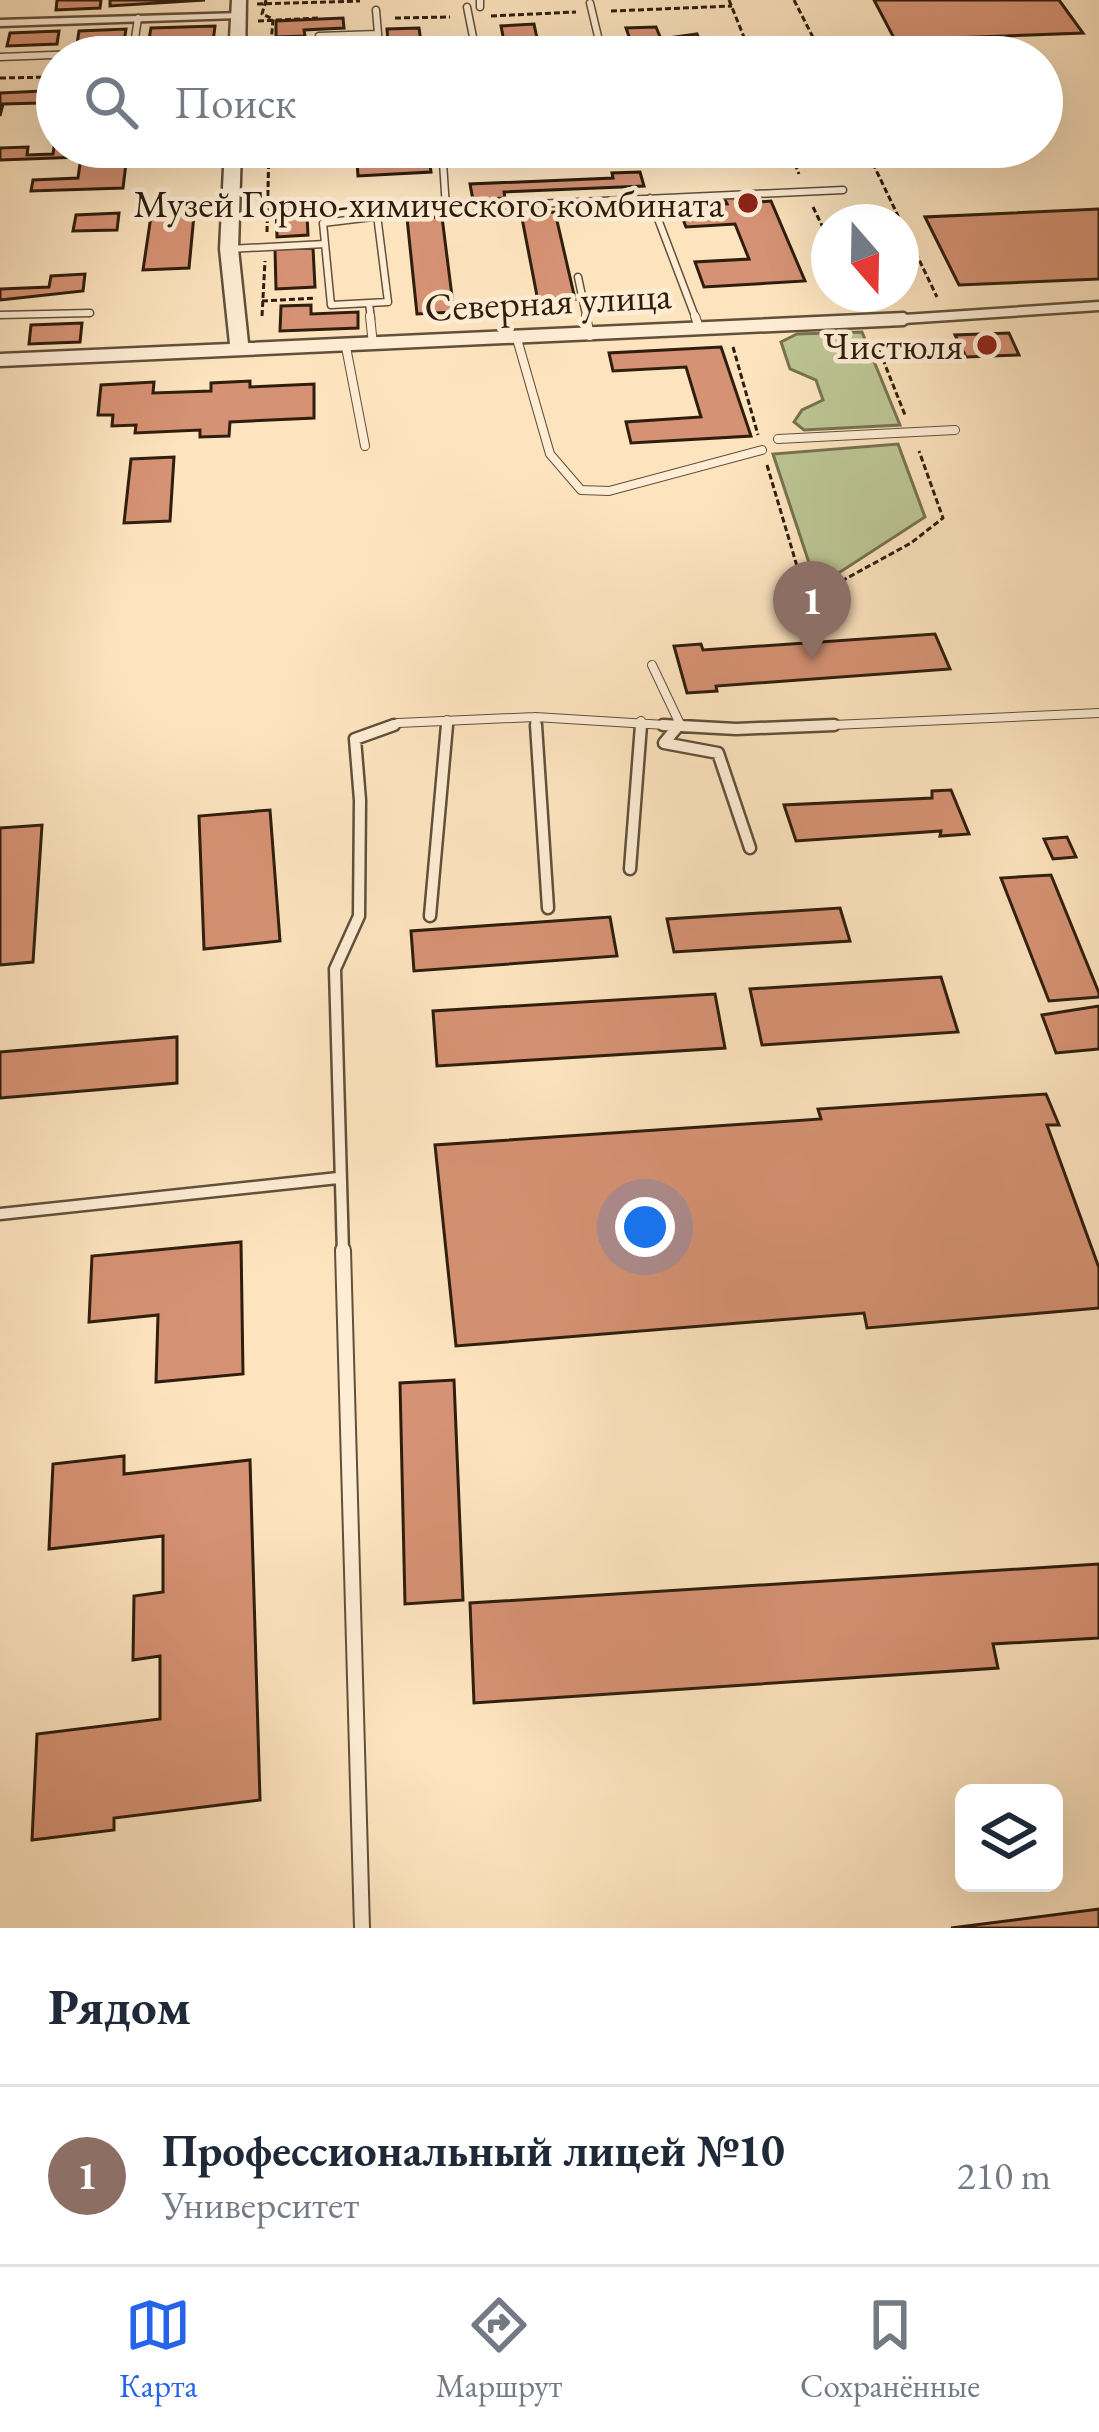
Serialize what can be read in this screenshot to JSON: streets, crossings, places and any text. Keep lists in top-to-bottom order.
{
  "streets": {
    "street": ["Северная улица"]
  },
  "places": ["Музей Горно-химического комбината", "Чистюля"],
  "north": "bottom",
  "page": {
    "search": "Поиск",
    "pins": "1",
    "heading": "Рядом",
    "list": [
      {
        "mark": "1",
        "name": "Профессиональный лицей №10",
        "note": "Университет",
        "value": "210 m"
      }
    ],
    "nav": ["Карта", "Маршрут", "Сохранённые"]
  }
}
